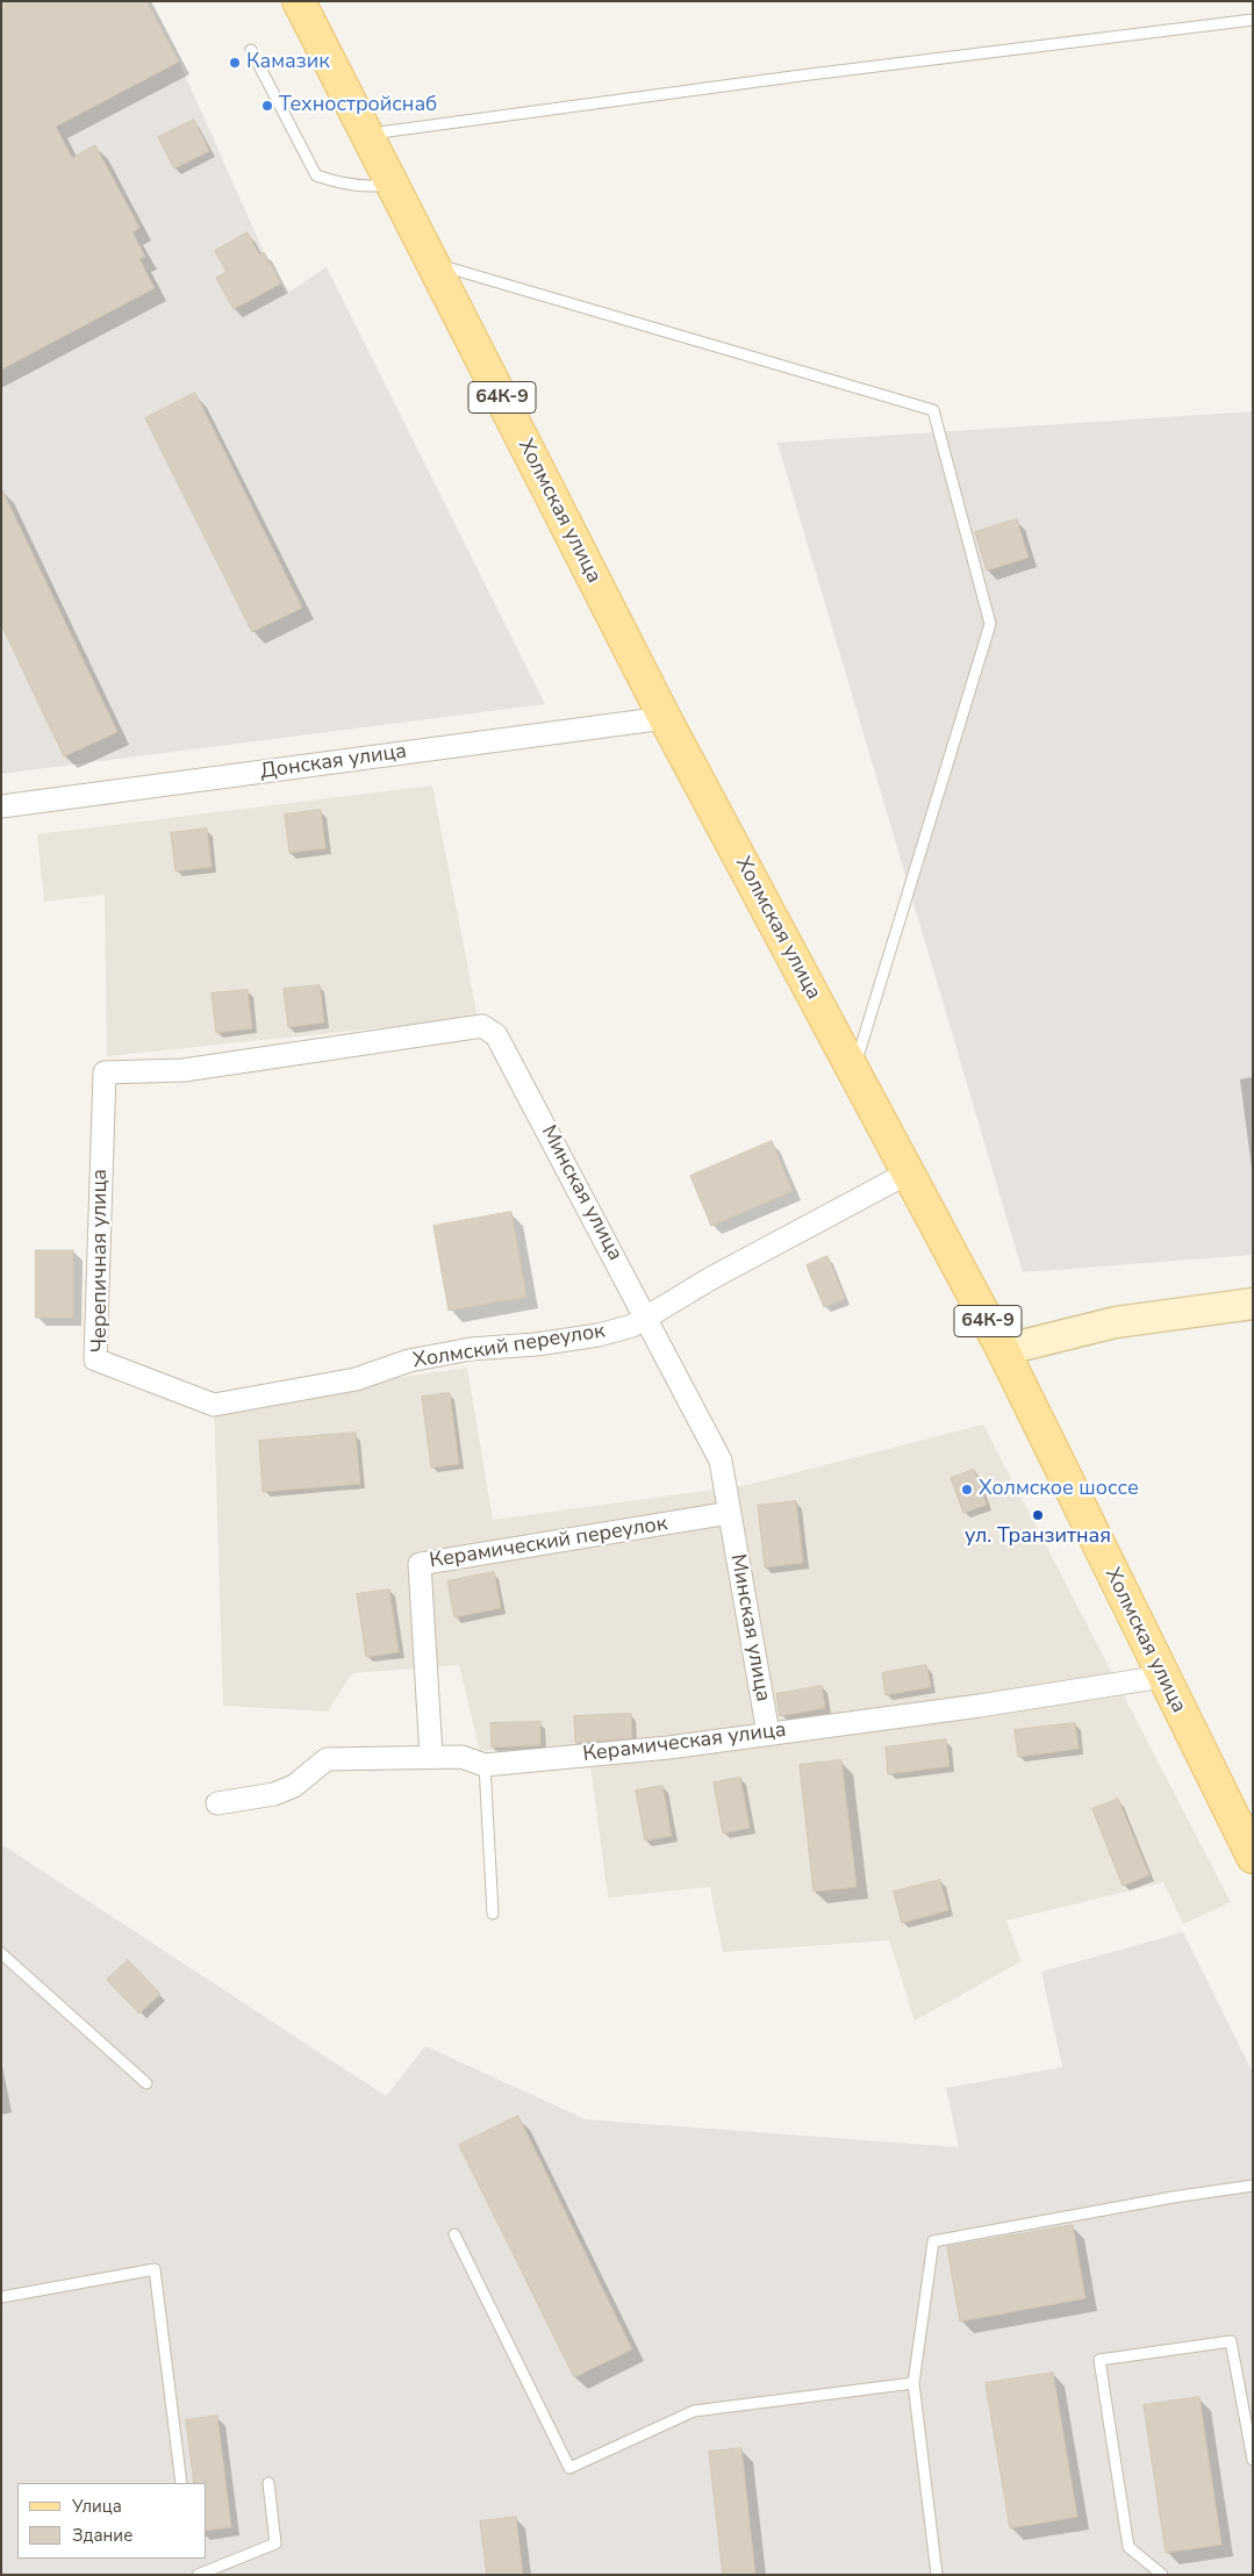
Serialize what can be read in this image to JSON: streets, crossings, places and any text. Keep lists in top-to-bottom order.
{
  "streets": {
    "main road": ["64К-9", "Холмская улица"],
    "street": [
      "Донская улица",
      "Минская улица",
      "Черепичная улица",
      "Холмский переулок",
      "Керамический переулок",
      "Керамическая улица"
    ]
  },
  "crossings": [
    ["Холмская улица", "Донская улица"],
    ["Холмская улица", "Холмский переулок"],
    ["Холмская улица", "Керамическая улица"],
    ["Минская улица", "Черепичная улица"],
    ["Минская улица", "Холмский переулок"],
    ["Минская улица", "Керамический переулок"],
    ["Минская улица", "Керамическая улица"],
    ["Черепичная улица", "Холмский переулок"],
    ["Керамический переулок", "Керамическая улица"]
  ],
  "places": [
    "Камазик",
    "Техностройснаб",
    "Холмское шоссе",
    "ул. Транзитная"
  ],
  "legend": ["Улица", "Здание"]
}
